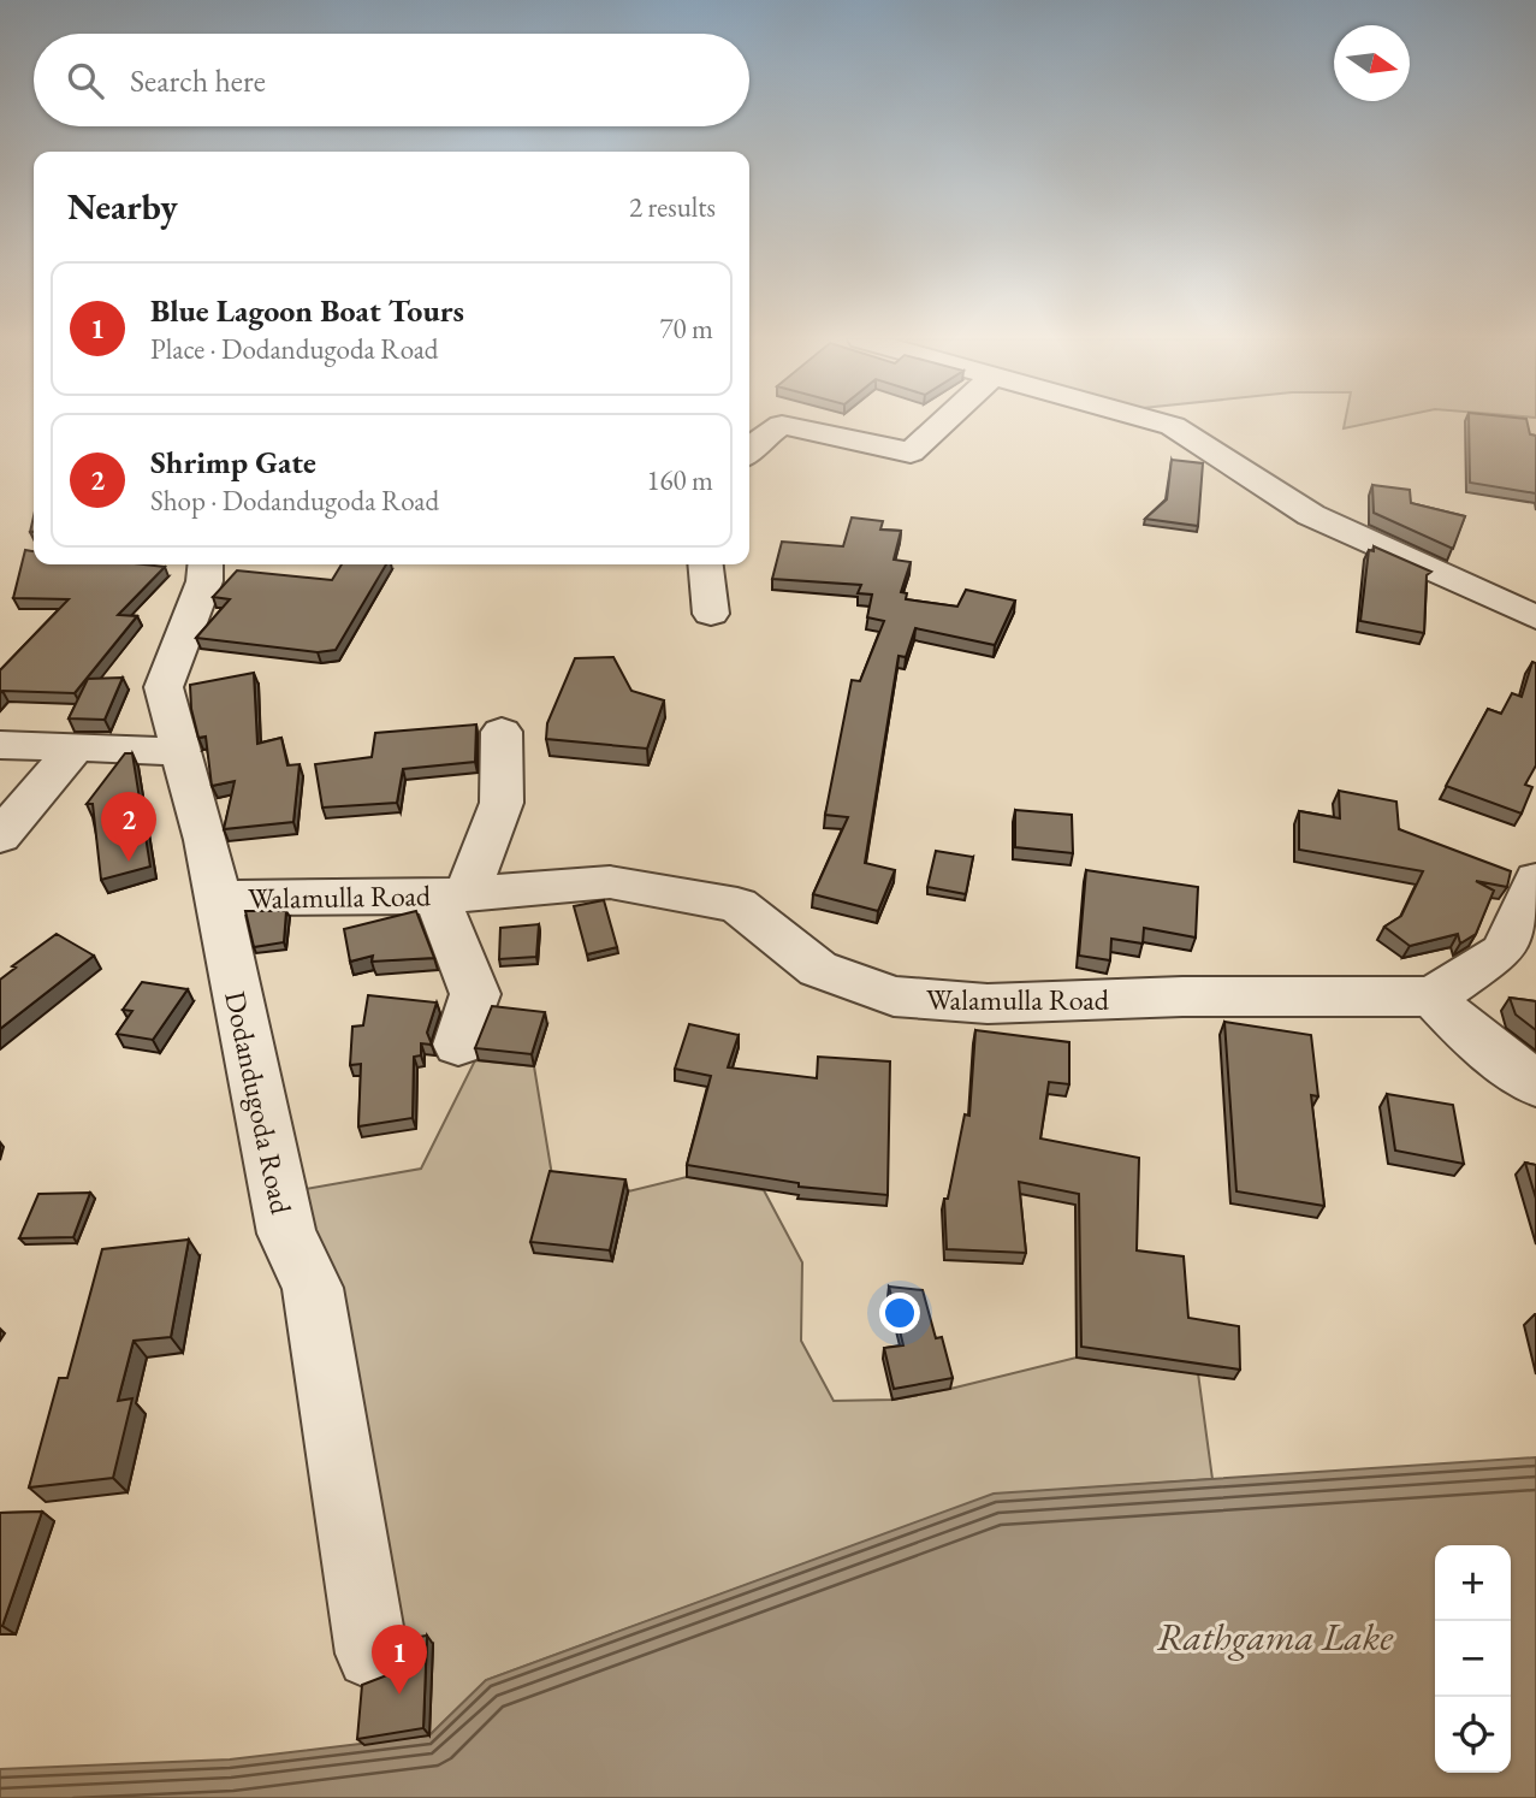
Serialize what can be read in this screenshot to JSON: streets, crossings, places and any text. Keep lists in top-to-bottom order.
{
  "streets": {
    "street": ["Walamulla Road", "Dodandugoda Road"]
  },
  "crossings": [
    ["Walamulla Road", "Dodandugoda Road"]
  ],
  "water": ["Rathgama Lake"],
  "north": "right",
  "page": {
    "search": "Search here",
    "heading": ["Nearby", "2 results"],
    "list": [
      {
        "mark": "1",
        "name": "Blue Lagoon Boat Tours",
        "note": "Place · Dodandugoda Road",
        "value": "70 m"
      },
      {
        "mark": "2",
        "name": "Shrimp Gate",
        "note": "Shop · Dodandugoda Road",
        "value": "160 m"
      }
    ],
    "pins": ["2", "1"],
    "map_buttons": ["+", "−"]
  }
}
